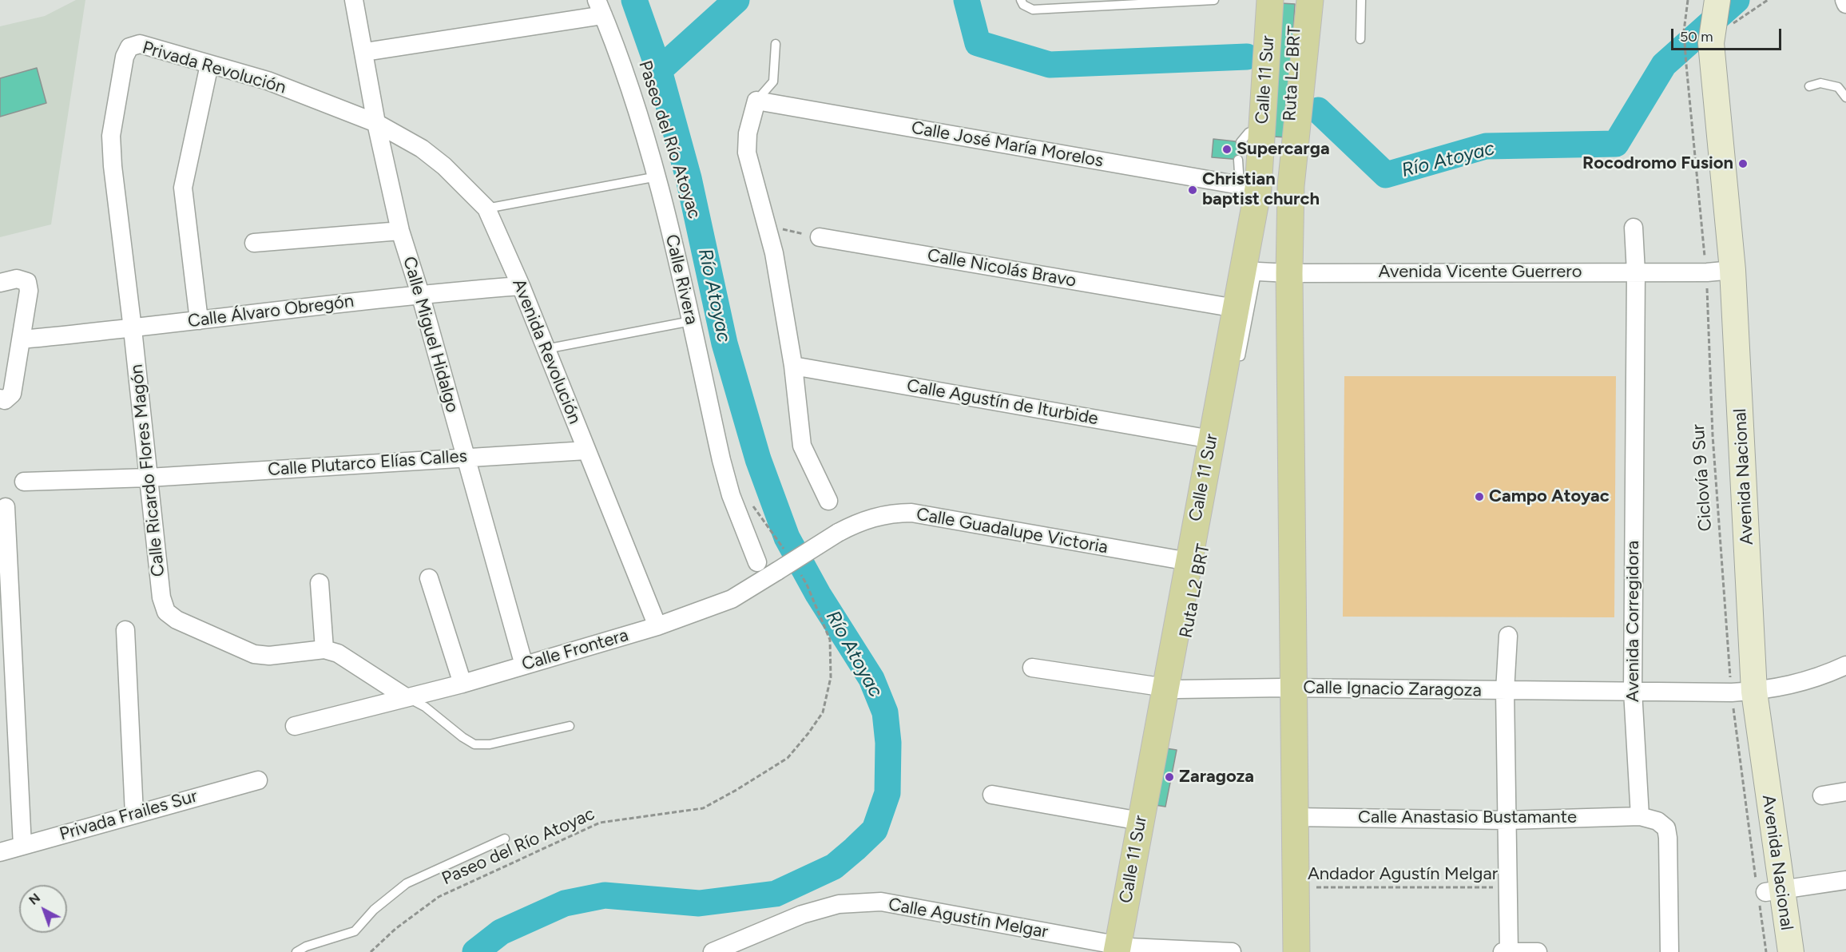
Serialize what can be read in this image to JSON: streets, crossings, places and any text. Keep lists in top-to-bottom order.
{
  "streets": {
    "main road": ["Calle 11 Sur", "Avenida Nacional"],
    "street": [
      "Privada Revolución",
      "Calle José María Morelos",
      "Calle Nicolás Bravo",
      "Avenida Vicente Guerrero",
      "Calle Rivera",
      "Calle Álvaro Obregón",
      "Calle Miguel Hidalgo",
      "Avenida Revolución",
      "Calle Agustín de Iturbide",
      "Calle Plutarco Elías Calles",
      "Calle Ricardo Flores Magón",
      "Calle Guadalupe Victoria",
      "Avenida Corregidora",
      "Calle Frontera",
      "Calle Ignacio Zaragoza",
      "Privada Frailes Sur",
      "Calle Anastasio Bustamante",
      "Calle Agustín Melgar"
    ],
    "lane": ["Ruta L2 BRT"],
    "path": ["Paseo del Río Atoyac", "Ciclovía 9 Sur", "Andador Agustín Melgar"]
  },
  "crossings": [
    ["Privada Revolución", "Calle Álvaro Obregón"],
    ["Privada Revolución", "Calle Miguel Hidalgo"],
    ["Privada Revolución", "Avenida Revolución"],
    ["Privada Revolución", "Calle Ricardo Flores Magón"],
    ["Calle 11 Sur", "Calle José María Morelos"],
    ["Calle 11 Sur", "Calle Nicolás Bravo"],
    ["Calle 11 Sur", "Avenida Vicente Guerrero"],
    ["Calle 11 Sur", "Calle Agustín de Iturbide"],
    ["Calle 11 Sur", "Calle Guadalupe Victoria"],
    ["Calle 11 Sur", "Calle Ignacio Zaragoza"],
    ["Calle 11 Sur", "Calle Anastasio Bustamante"],
    ["Calle 11 Sur", "Andador Agustín Melgar"],
    ["Calle 11 Sur", "Calle Agustín Melgar"],
    ["Avenida Vicente Guerrero", "Avenida Nacional"],
    ["Avenida Vicente Guerrero", "Ciclovía 9 Sur"],
    ["Avenida Vicente Guerrero", "Avenida Corregidora"],
    ["Calle Álvaro Obregón", "Calle Miguel Hidalgo"],
    ["Calle Álvaro Obregón", "Avenida Revolución"],
    ["Calle Álvaro Obregón", "Calle Ricardo Flores Magón"],
    ["Calle Miguel Hidalgo", "Avenida Revolución"],
    ["Calle Miguel Hidalgo", "Calle Plutarco Elías Calles"],
    ["Calle Miguel Hidalgo", "Calle Frontera"],
    ["Avenida Revolución", "Calle Plutarco Elías Calles"],
    ["Avenida Revolución", "Calle Frontera"],
    ["Calle Plutarco Elías Calles", "Calle Ricardo Flores Magón"],
    ["Avenida Nacional", "Ciclovía 9 Sur"],
    ["Avenida Nacional", "Calle Ignacio Zaragoza"],
    ["Ciclovía 9 Sur", "Calle Ignacio Zaragoza"],
    ["Calle Guadalupe Victoria", "Calle Frontera"],
    ["Avenida Corregidora", "Calle Ignacio Zaragoza"],
    ["Avenida Corregidora", "Calle Anastasio Bustamante"]
  ],
  "water": ["Río Atoyac"],
  "places": [
    "Supercarga",
    "Rocodromo Fusion",
    "Christian baptist church",
    "Campo Atoyac",
    "Zaragoza"
  ],
  "scale_bar": "50 m",
  "north": "top left"
}
